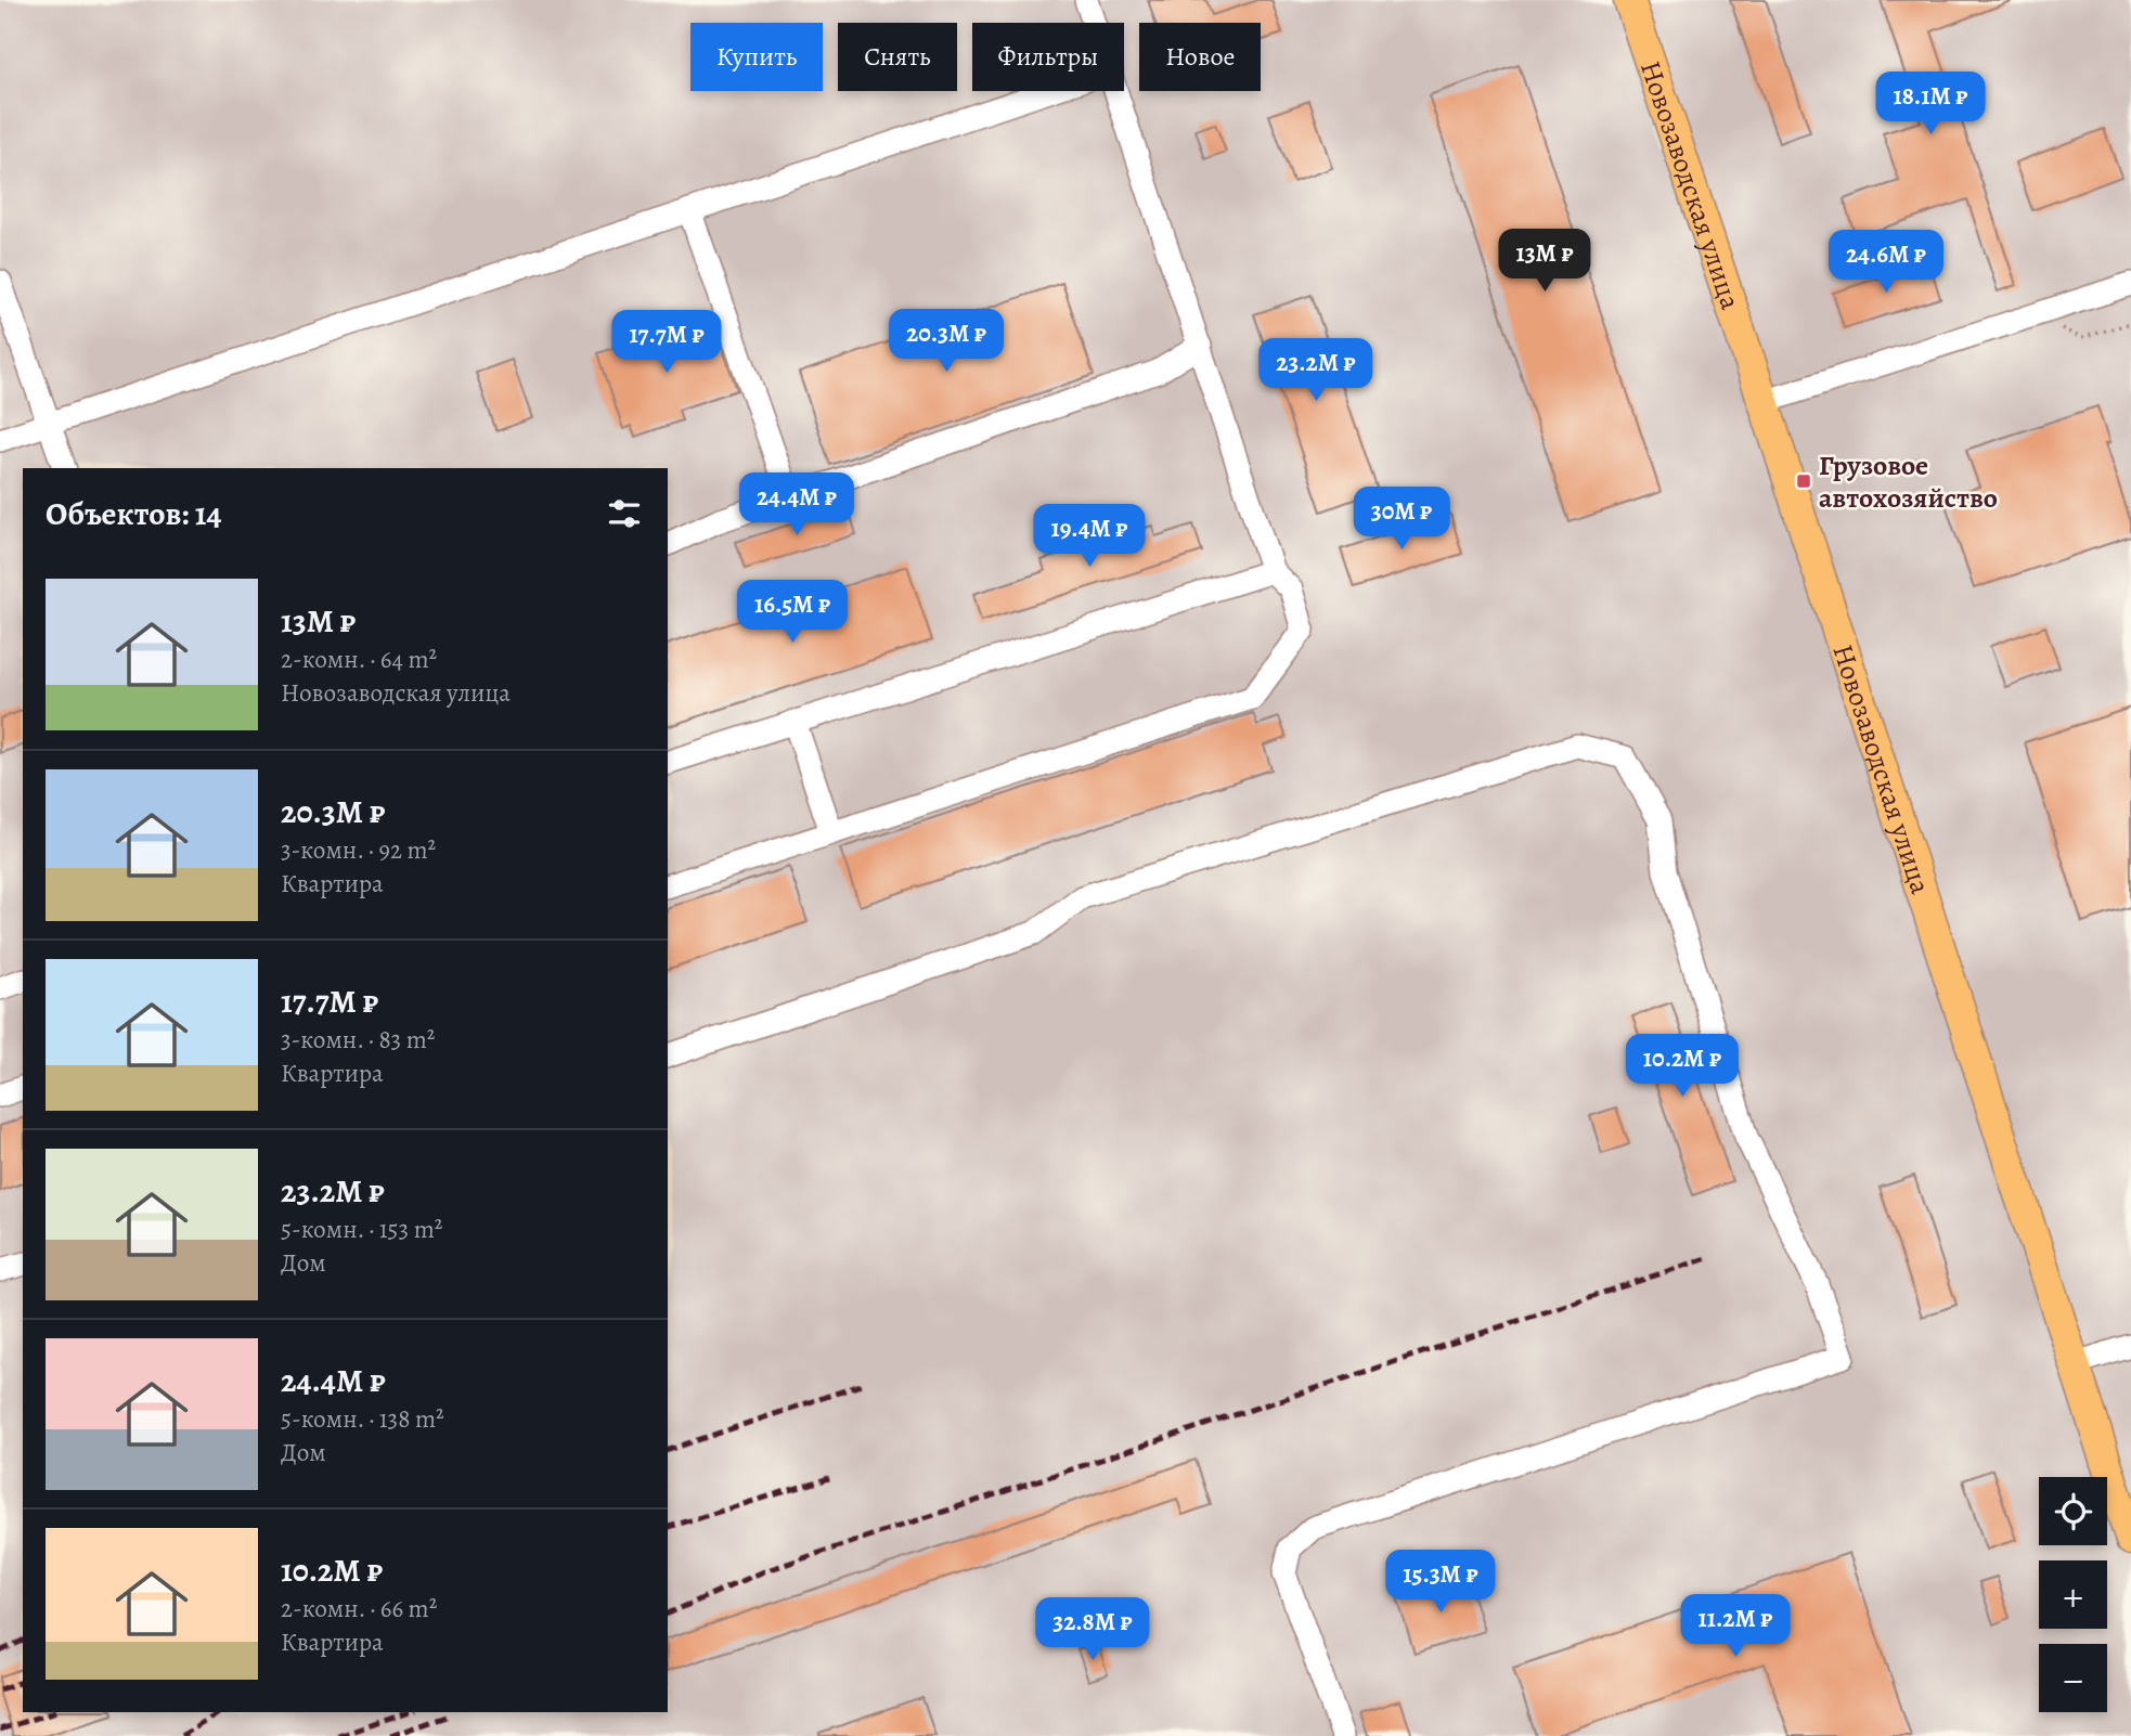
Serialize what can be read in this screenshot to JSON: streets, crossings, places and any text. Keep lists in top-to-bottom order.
{
  "streets": {
    "main road": ["Новозаводская улица"]
  },
  "places": {
    "transit": ["Грузовое автохозяйство"]
  },
  "page": {
    "chip": [
      "Купить",
      "Снять",
      "Фильтры",
      "Новое"
    ],
    "price": [
      "18.1M ₽",
      "13M ₽",
      "24.6M ₽",
      "20.3M ₽",
      "17.7M ₽",
      "23.2M ₽",
      "24.4M ₽",
      "30M ₽",
      "19.4M ₽",
      "16.5M ₽",
      "10.2M ₽",
      "15.3M ₽",
      "11.2M ₽",
      "32.8M ₽"
    ],
    "heading": "Объектов: 14",
    "list": [
      {
        "name": "13M ₽",
        "note": "2-комн. · 64 m² · Новозаводская улица"
      },
      {
        "name": "20.3M ₽",
        "note": "3-комн. · 92 m² · Квартира"
      },
      {
        "name": "17.7M ₽",
        "note": "3-комн. · 83 m² · Квартира"
      },
      {
        "name": "23.2M ₽",
        "note": "5-комн. · 153 m² · Дом"
      },
      {
        "name": "24.4M ₽",
        "note": "5-комн. · 138 m² · Дом"
      },
      {
        "name": "10.2M ₽",
        "note": "2-комн. · 66 m² · Квартира"
      }
    ],
    "map_buttons": ["+", "−"]
  }
}
